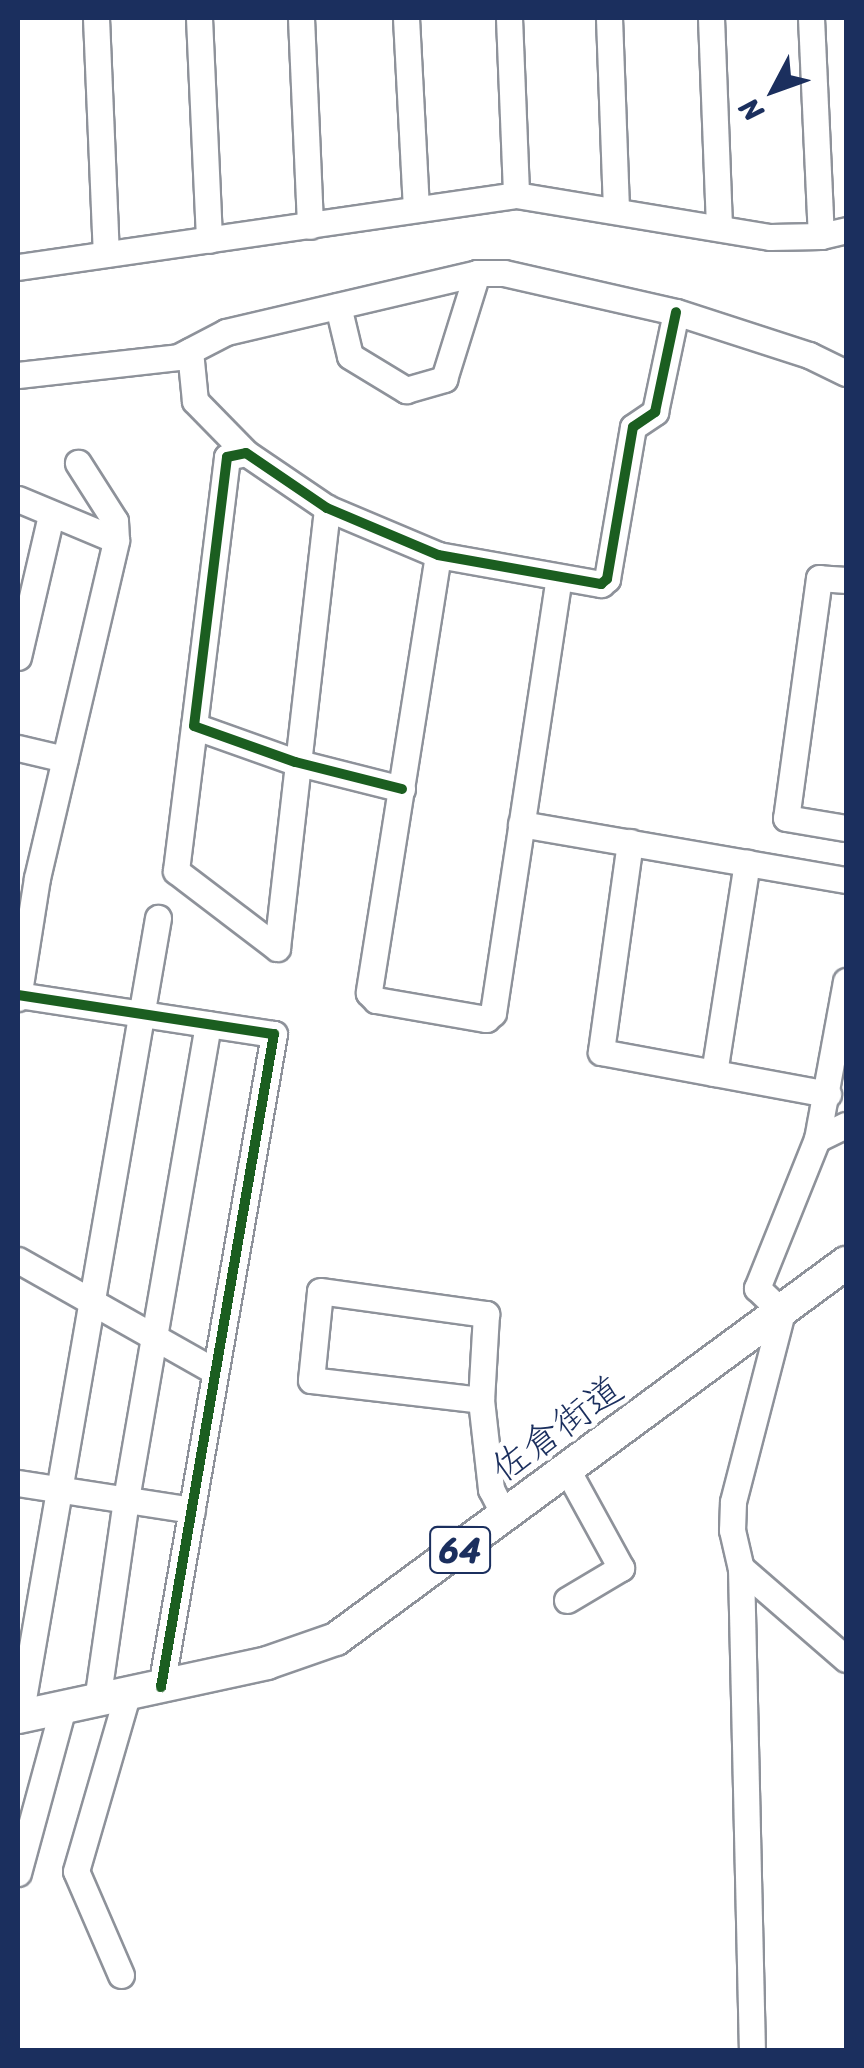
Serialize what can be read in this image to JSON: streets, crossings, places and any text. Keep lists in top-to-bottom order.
{
  "streets": {
    "main road": ["佐倉街道", "64"]
  },
  "north": "bottom left"
}
